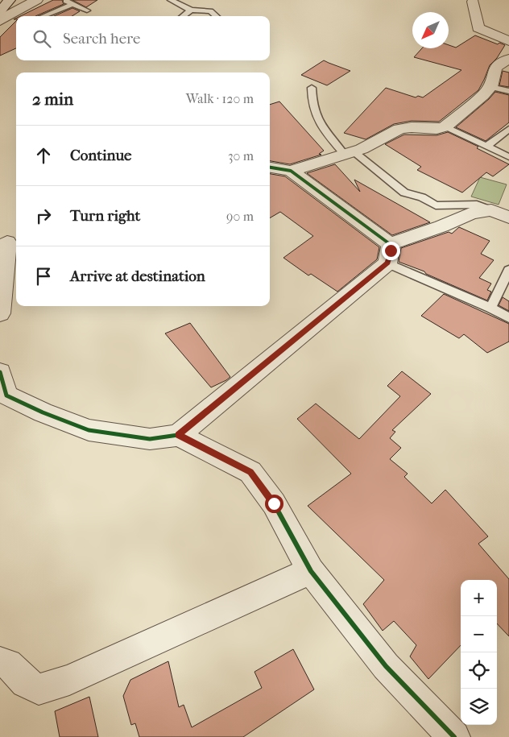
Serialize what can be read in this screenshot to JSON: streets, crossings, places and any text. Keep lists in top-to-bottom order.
{
  "north": "bottom left",
  "page": {
    "search": "Search here",
    "heading": ["2 min", "Walk · 120 m"],
    "list": [
      ["Continue", "30 m"],
      ["Turn right", "90 m"],
      "Arrive at destination"
    ],
    "map_buttons": ["+", "−"]
  }
}
